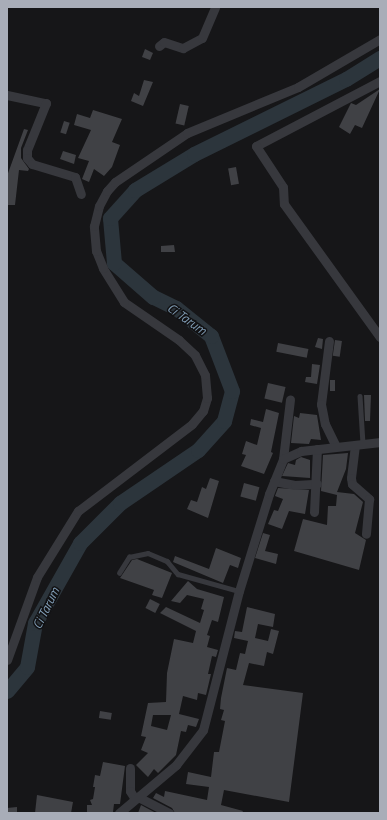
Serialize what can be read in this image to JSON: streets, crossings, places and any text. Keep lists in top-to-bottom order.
{
  "water": ["Ci Tarum"]
}
